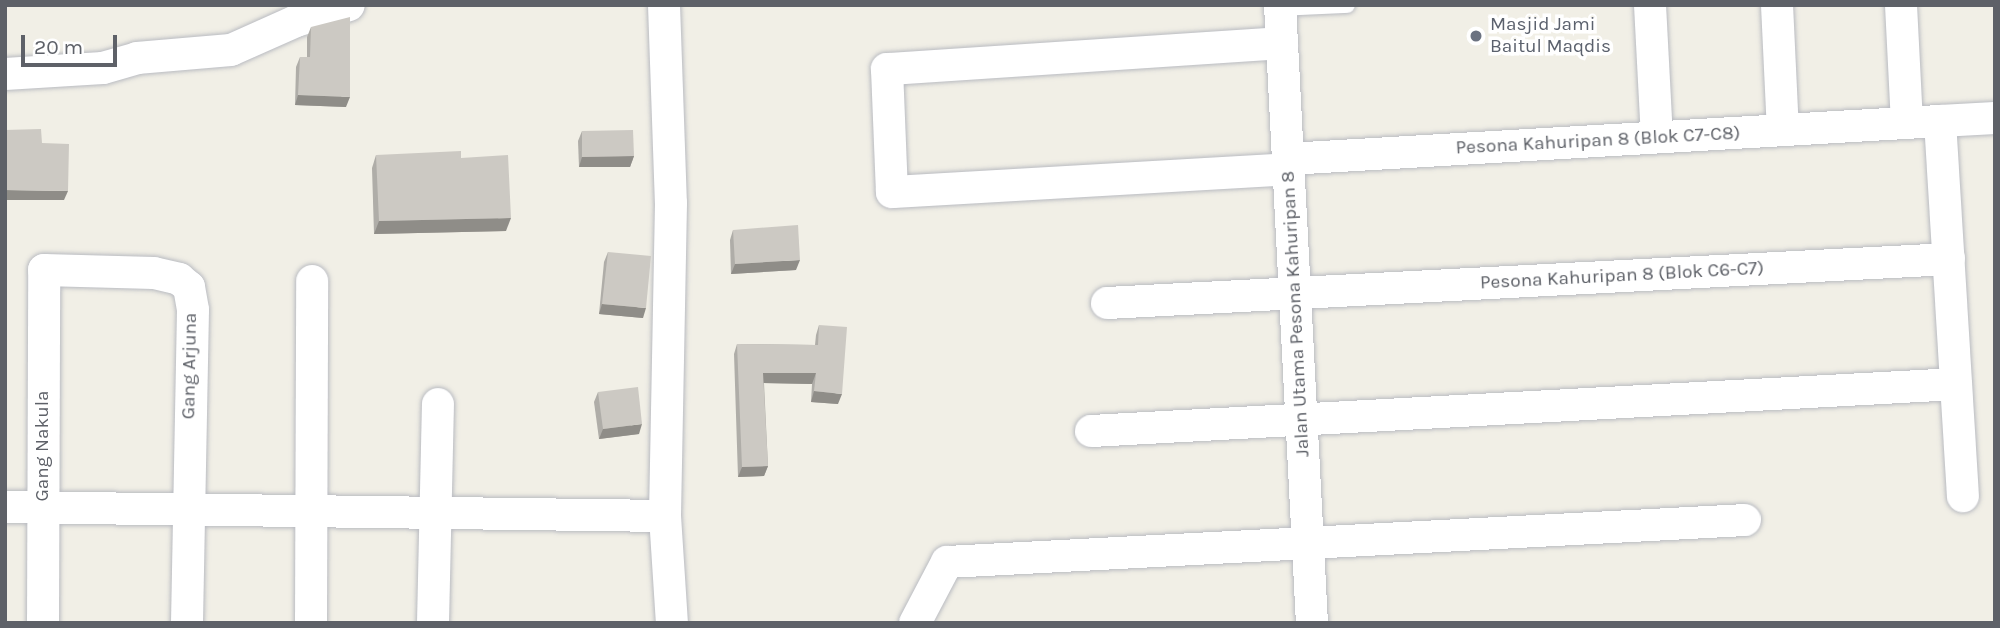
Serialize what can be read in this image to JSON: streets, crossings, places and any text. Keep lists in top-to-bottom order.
{
  "streets": {
    "street": [
      "Pesona Kahuripan 8 (Blok C7-C8)",
      "Pesona Kahuripan 8 (Blok C6-C7)",
      "Jalan Utama Pesona Kahuripan 8",
      "Gang Arjuna",
      "Gang Nakula"
    ]
  },
  "crossings": [
    ["Pesona Kahuripan 8 (Blok C7-C8)", "Jalan Utama Pesona Kahuripan 8"],
    ["Pesona Kahuripan 8 (Blok C6-C7)", "Jalan Utama Pesona Kahuripan 8"],
    ["Gang Arjuna", "Gang Nakula"]
  ],
  "places": ["Masjid Jami Baitul Maqdis"],
  "scale_bar": "20 m"
}
